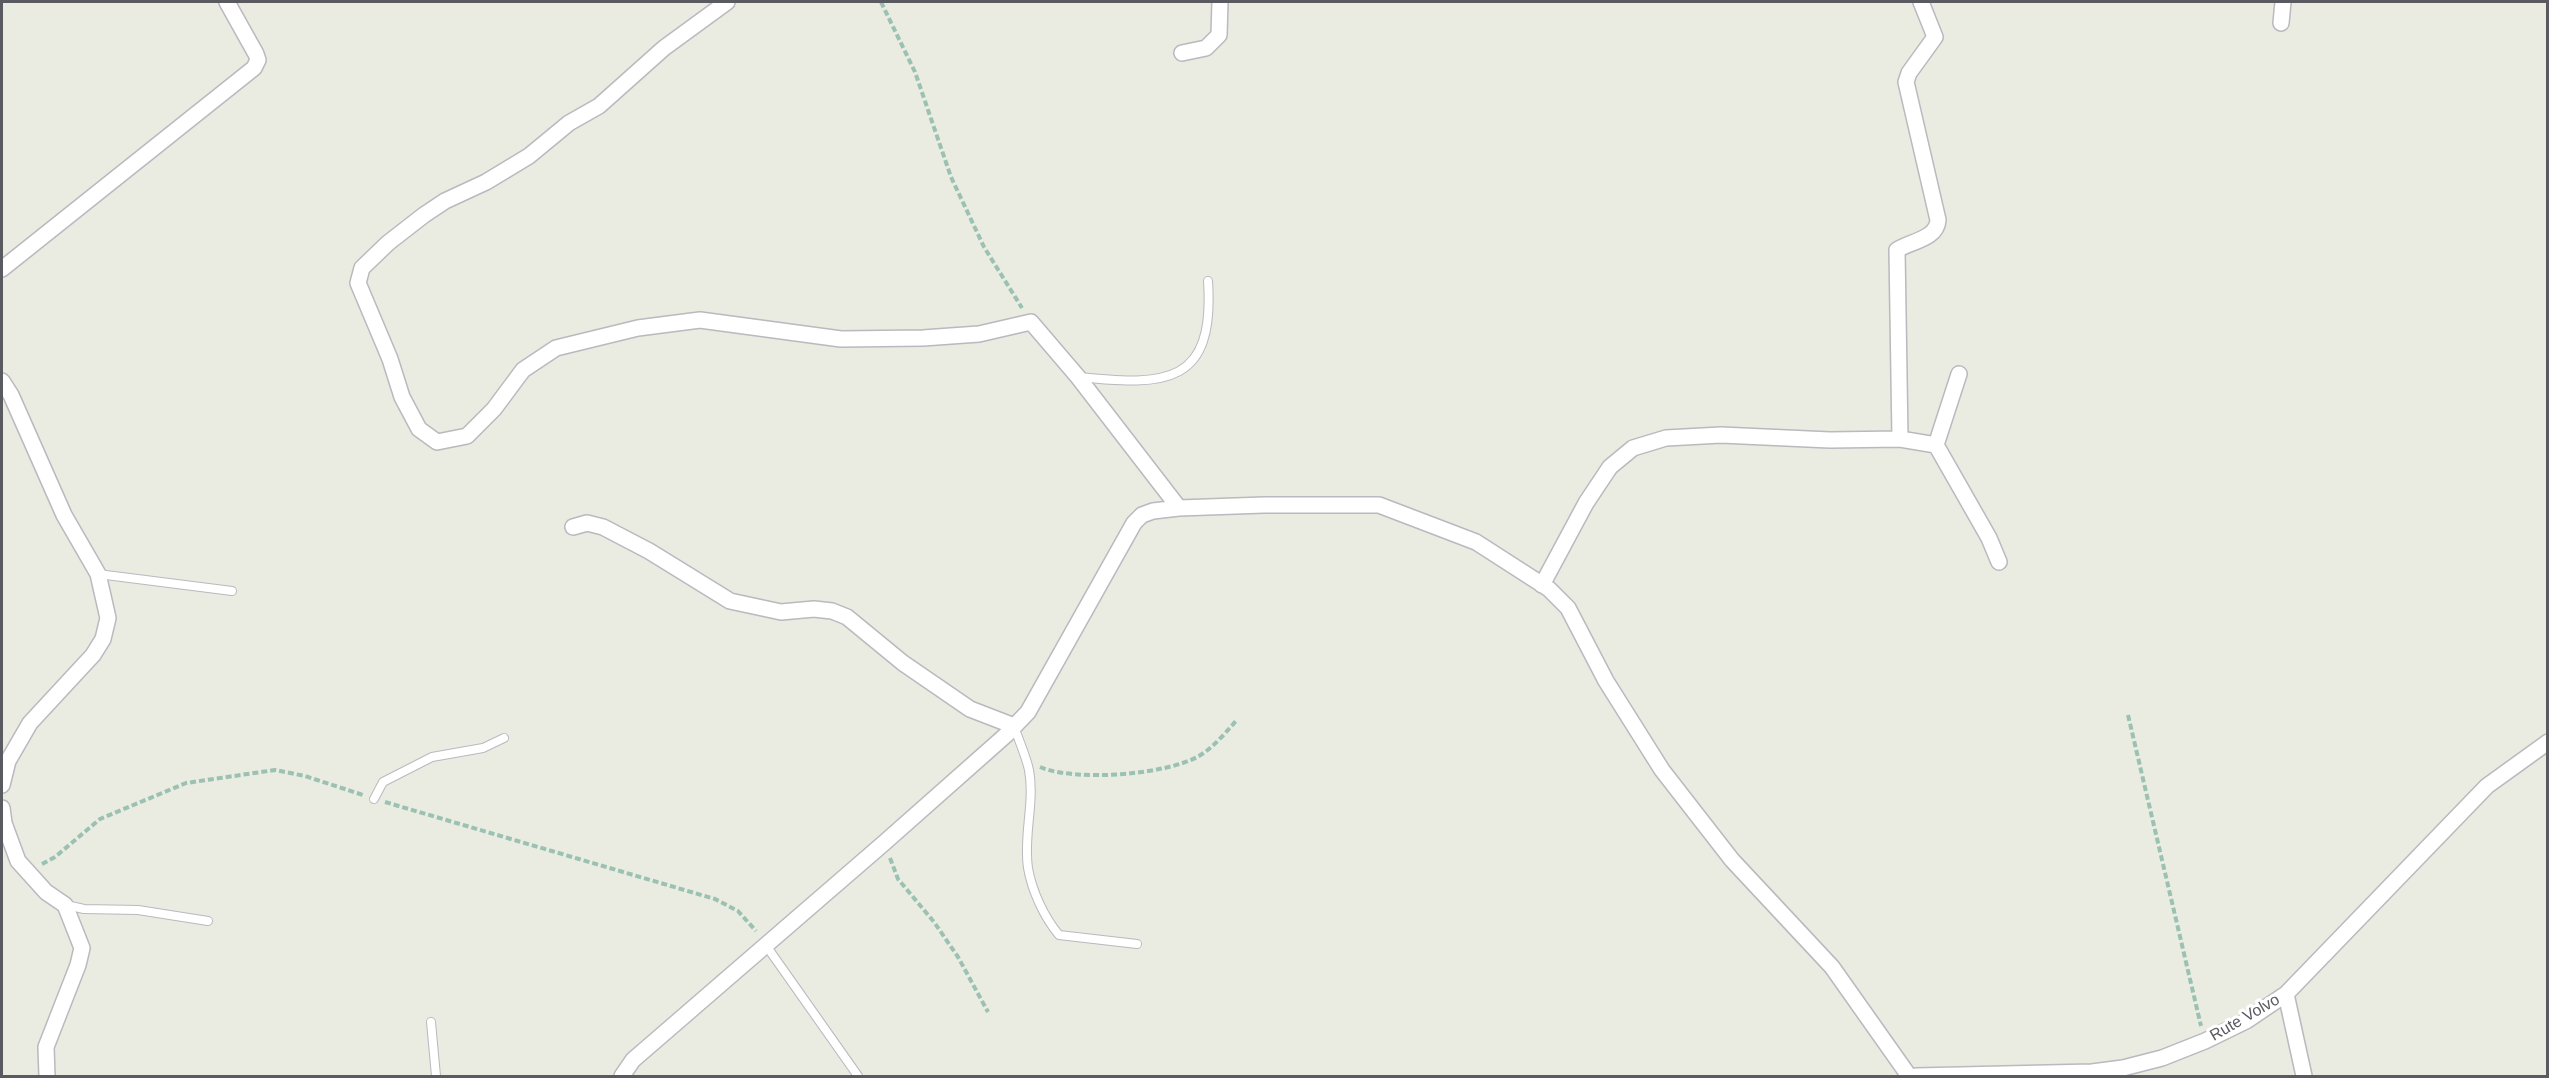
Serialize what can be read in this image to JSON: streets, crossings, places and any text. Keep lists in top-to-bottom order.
{
  "streets": {
    "street": ["Rute Volvo"]
  }
}
